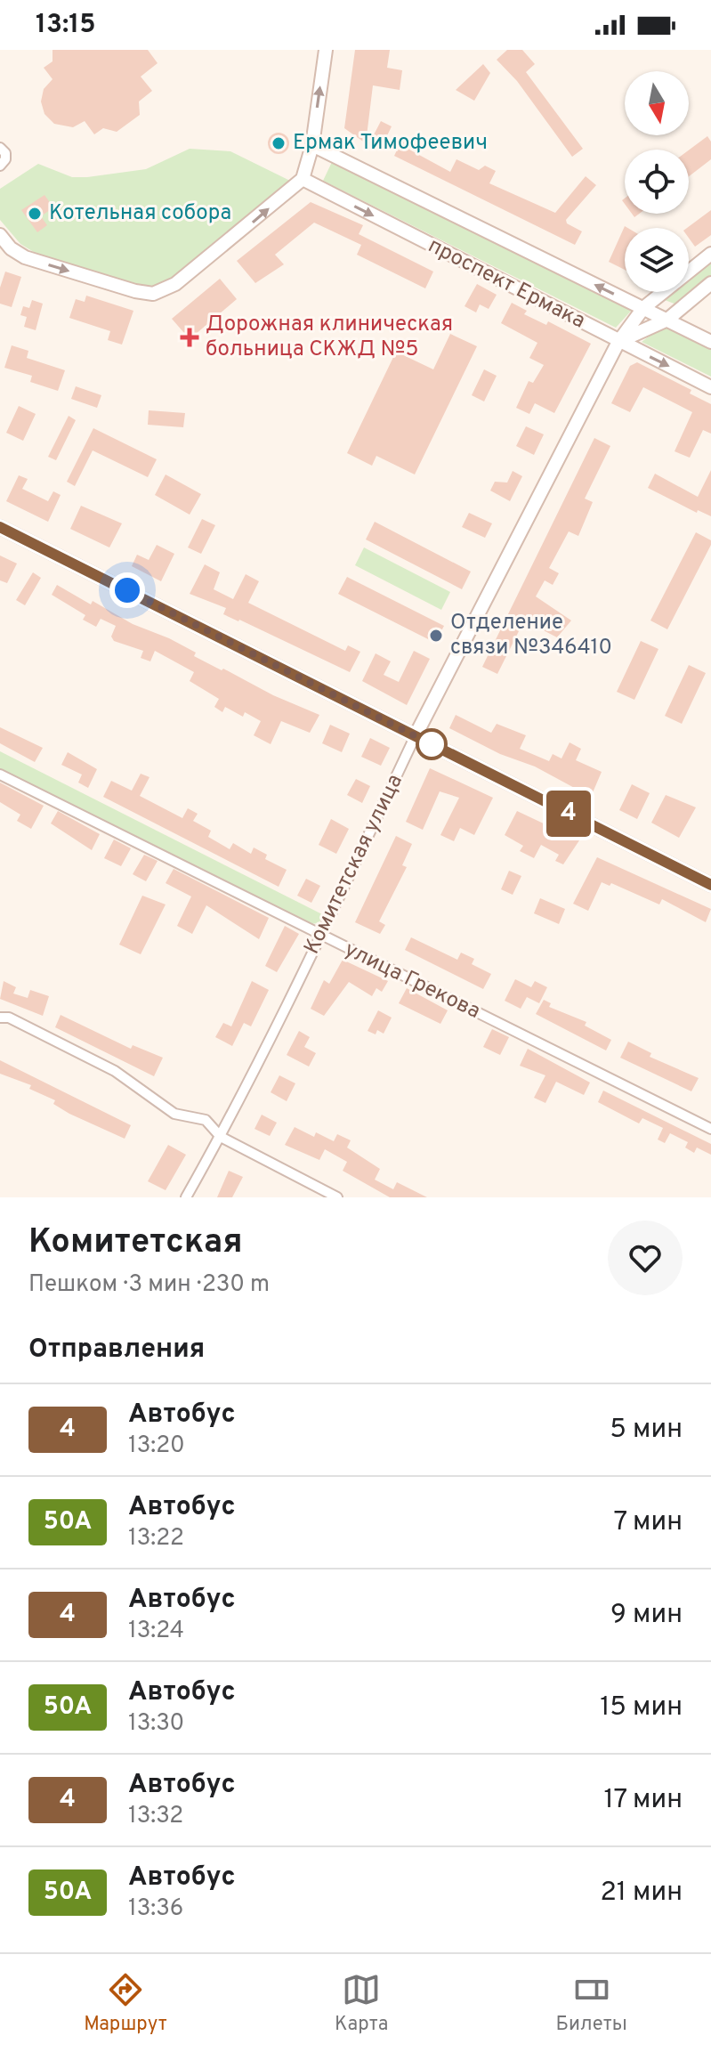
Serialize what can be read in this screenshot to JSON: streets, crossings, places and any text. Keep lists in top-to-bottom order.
{
  "streets": {
    "street": ["проспект Ермака", "Комитетская улица", "улица Грекова"]
  },
  "crossings": [
    ["проспект Ермака", "Комитетская улица"],
    ["Комитетская улица", "улица Грекова"]
  ],
  "places": {
    "other": ["Ермак Тимофеевич", "Котельная собора", "Отделение связи №346410"],
    "health": ["Дорожная клиническая больница СКЖД №5"]
  },
  "lines": ["bus line 4"],
  "north": "bottom",
  "page": {
    "status": "13:15",
    "on_map": "4",
    "heading": [
      ["Комитетская", "Пешком · 3 мин · 230 m"],
      "Отправления"
    ],
    "list": [
      {
        "mark": "4",
        "name": "Автобус",
        "note": "13:20",
        "value": "5 мин"
      },
      {
        "mark": "50А",
        "name": "Автобус",
        "note": "13:22",
        "value": "7 мин"
      },
      {
        "mark": "4",
        "name": "Автобус",
        "note": "13:24",
        "value": "9 мин"
      },
      {
        "mark": "50А",
        "name": "Автобус",
        "note": "13:30",
        "value": "15 мин"
      },
      {
        "mark": "4",
        "name": "Автобус",
        "note": "13:32",
        "value": "17 мин"
      },
      {
        "mark": "50А",
        "name": "Автобус",
        "note": "13:36",
        "value": "21 мин"
      }
    ],
    "tabs": ["Маршрут", "Карта", "Билеты"]
  }
}
